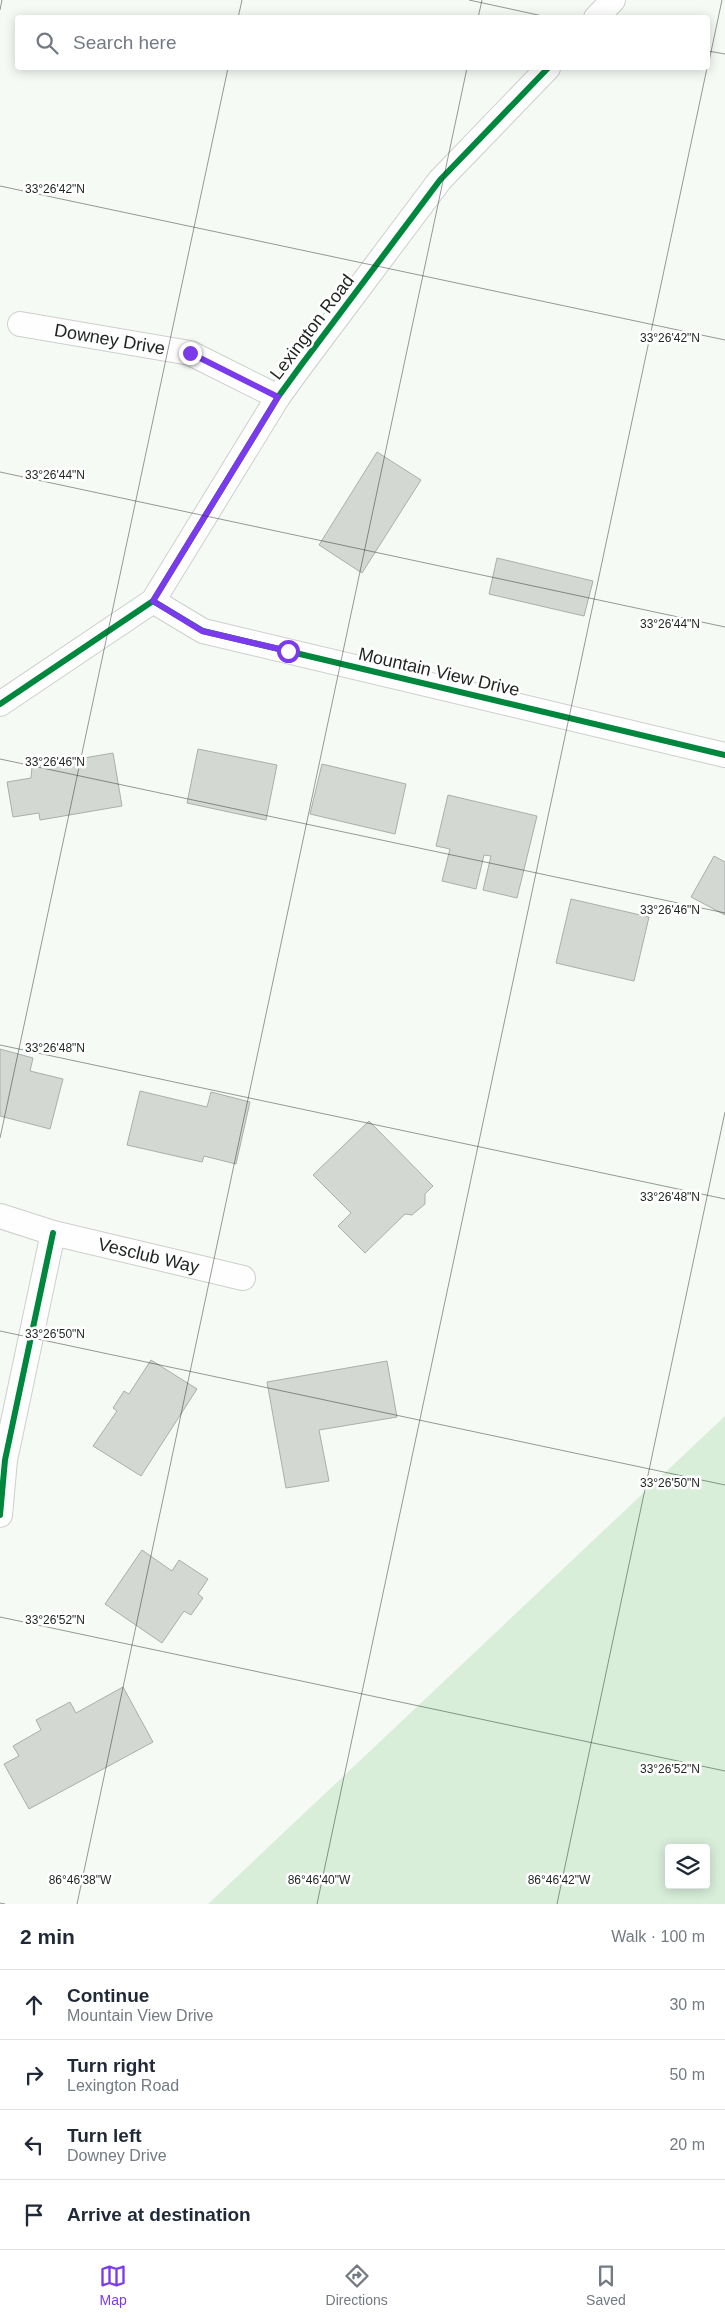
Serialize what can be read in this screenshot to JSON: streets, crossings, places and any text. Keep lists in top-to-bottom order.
{
  "streets": {
    "street": [
      "Lexington Road",
      "Downey Drive",
      "Mountain View Drive",
      "Vesclub Way"
    ]
  },
  "crossings": [
    ["Lexington Road", "Downey Drive"],
    ["Lexington Road", "Mountain View Drive"]
  ],
  "page": {
    "search": "Search here",
    "heading": ["2 min", "Walk · 100 m"],
    "list": [
      ["Continue", "Mountain View Drive", "30 m"],
      ["Turn right", "Lexington Road", "50 m"],
      ["Turn left", "Downey Drive", "20 m"],
      "Arrive at destination"
    ],
    "nav": ["Map", "Directions", "Saved"]
  },
  "coordinates": [
    "33°26'42\"N",
    "33°26'44\"N",
    "33°26'46\"N",
    "33°26'48\"N",
    "33°26'50\"N",
    "33°26'52\"N",
    "86°46'38\"W",
    "86°46'40\"W",
    "86°46'42\"W"
  ]
}
